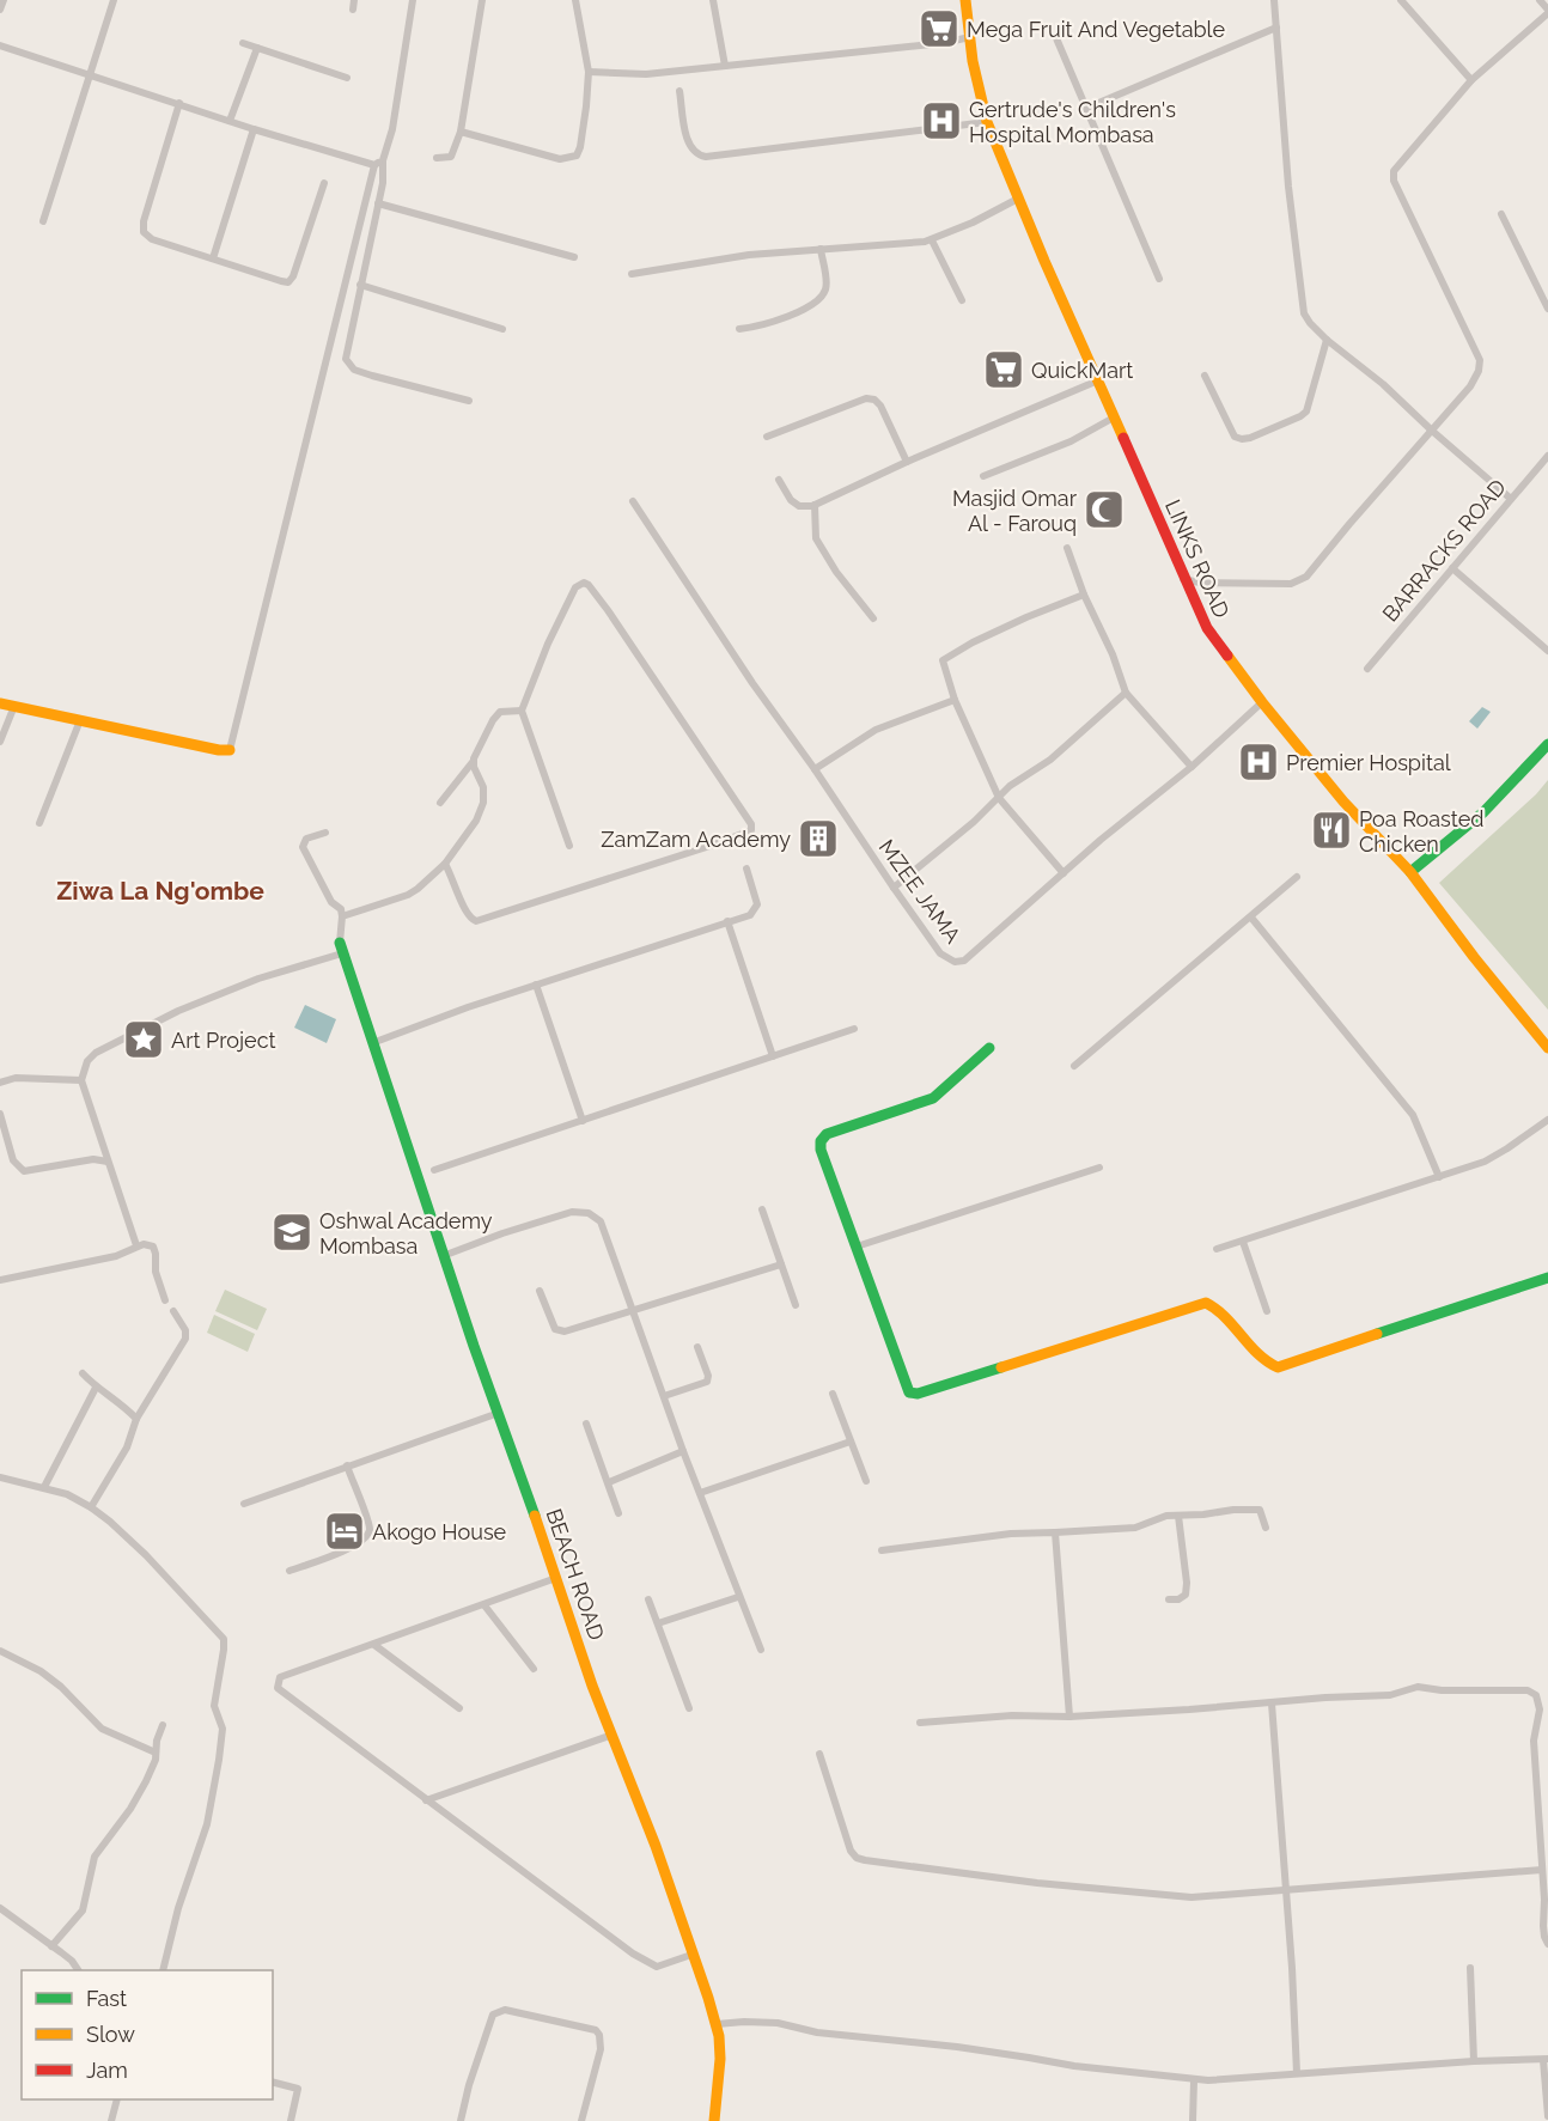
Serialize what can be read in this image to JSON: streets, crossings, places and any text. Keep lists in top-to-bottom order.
{
  "streets": {
    "main road": ["LINKS ROAD", "BEACH ROAD"],
    "street": ["BARRACKS ROAD", "MZEE JAMA"]
  },
  "crossings": [
    ["LINKS ROAD", "MZEE JAMA"]
  ],
  "districts": ["Ziwa La Ng'ombe"],
  "places": {
    "supermarket": ["Mega Fruit And Vegetable", "QuickMart"],
    "hospital": ["Gertrude's Children's Hospital Mombasa", "Premier Hospital"],
    "mosque": ["Masjid Omar Al - Farouq"],
    "restaurant": ["Poa Roasted Chicken"],
    "building": ["ZamZam Academy"],
    "place": ["Art Project"],
    "school or university": ["Oshwal Academy Mombasa"],
    "hotel": ["Akogo House"]
  },
  "legend": ["Fast", "Slow", "Jam"]
}
